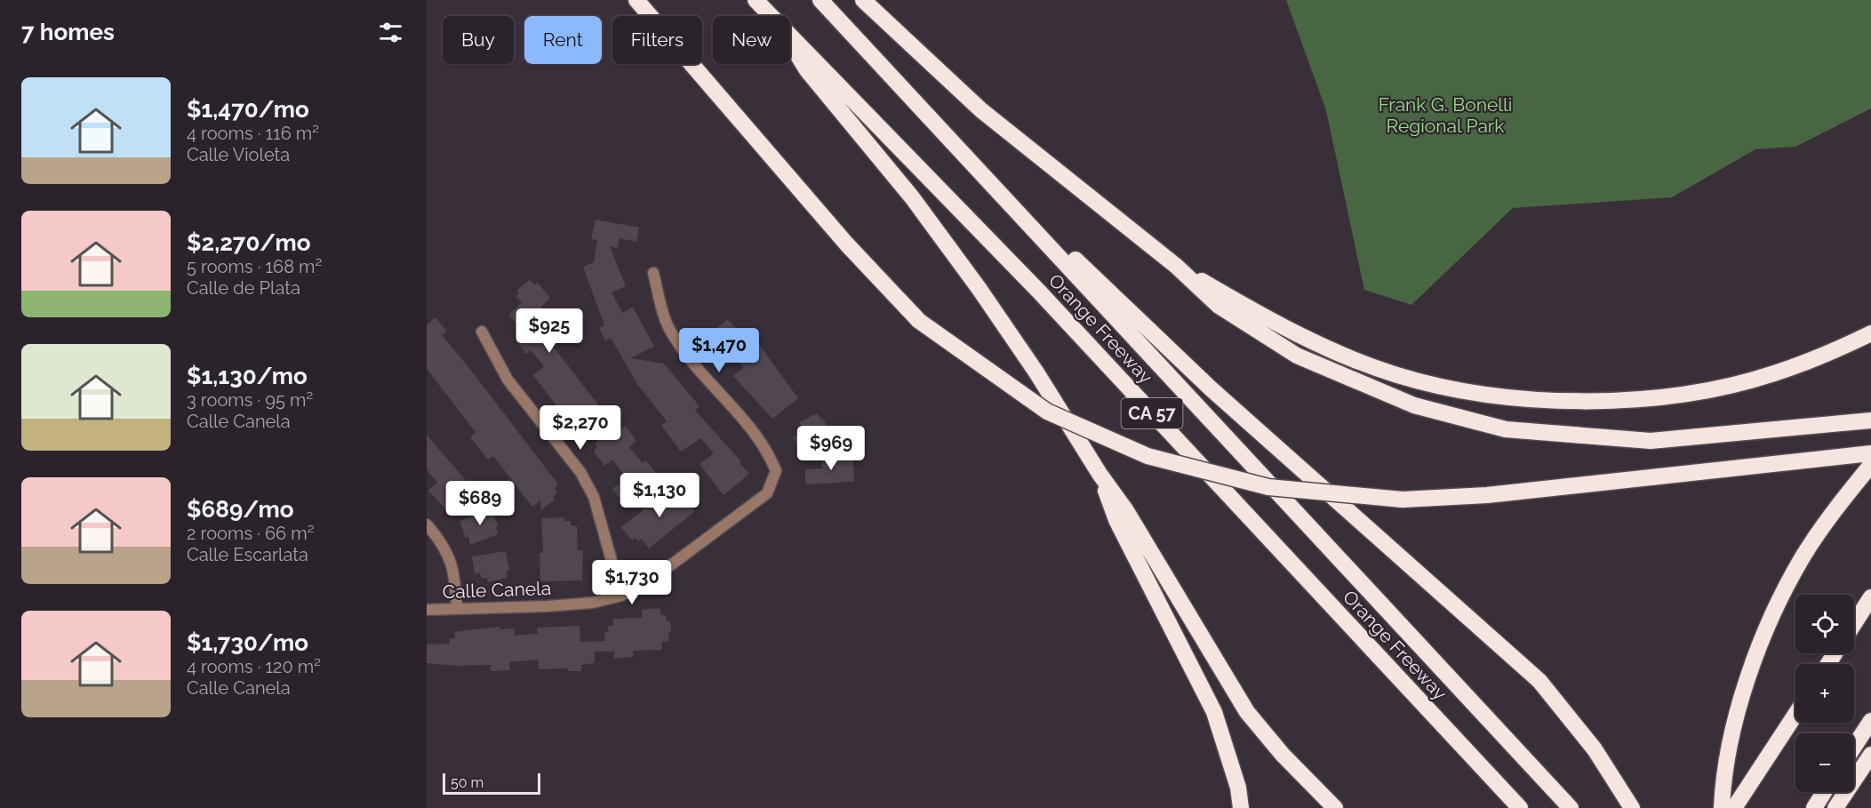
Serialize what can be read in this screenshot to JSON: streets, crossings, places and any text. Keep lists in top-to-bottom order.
{
  "streets": {
    "highway": ["Orange Freeway", "CA 57"],
    "street": ["Calle Canela"]
  },
  "parks": ["Frank G. Bonelli Regional Park"],
  "scale_bar": "50 m",
  "page": {
    "heading": "7 homes",
    "chip": [
      "Buy",
      "Rent",
      "Filters",
      "New"
    ],
    "list": [
      {
        "name": "$1,470/mo",
        "note": "4 rooms · 116 m² · Calle Violeta"
      },
      {
        "name": "$2,270/mo",
        "note": "5 rooms · 168 m² · Calle de Plata"
      },
      {
        "name": "$1,130/mo",
        "note": "3 rooms · 95 m² · Calle Canela"
      },
      {
        "name": "$689/mo",
        "note": "2 rooms · 66 m² · Calle Escarlata"
      },
      {
        "name": "$1,730/mo",
        "note": "4 rooms · 120 m² · Calle Canela"
      }
    ],
    "price": [
      "$925",
      "$1,470",
      "$2,270",
      "$969",
      "$1,130",
      "$689",
      "$1,730"
    ],
    "map_buttons": ["+", "−"],
    "scale": "50 m"
  }
}
